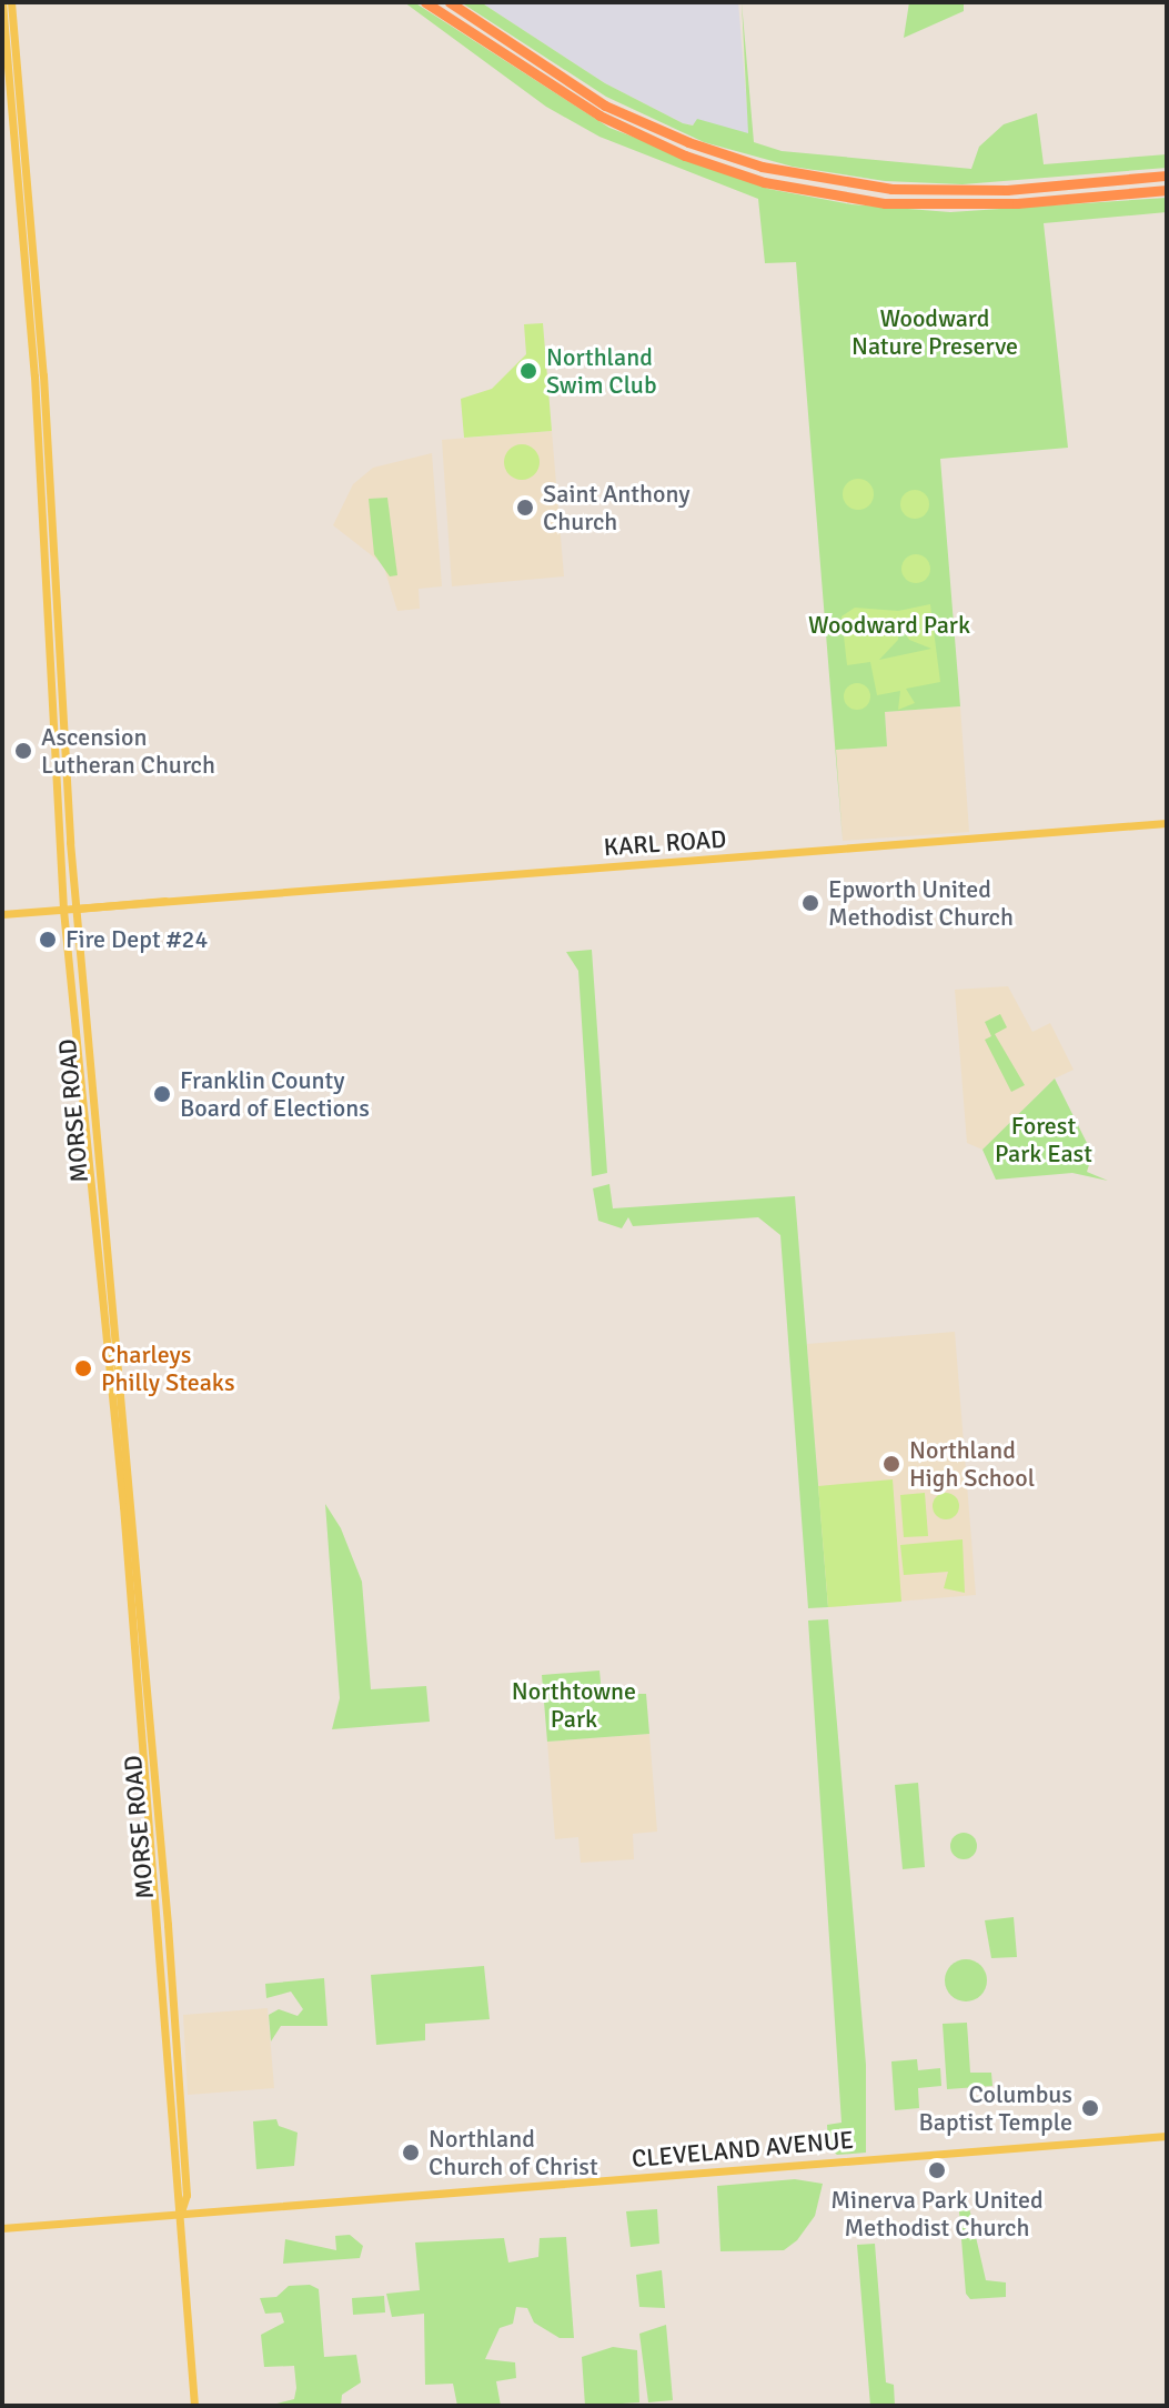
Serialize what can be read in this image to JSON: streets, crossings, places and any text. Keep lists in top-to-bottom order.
{
  "streets": {
    "main road": ["KARL ROAD", "MORSE ROAD", "CLEVELAND AVENUE"]
  },
  "crossings": [
    ["KARL ROAD", "MORSE ROAD"],
    ["MORSE ROAD", "CLEVELAND AVENUE"]
  ],
  "parks": [
    "Woodward Nature Preserve",
    "Woodward Park",
    "Forest Park East",
    "Northtowne Park"
  ],
  "places": [
    "Northland Swim Club",
    "Saint Anthony Church",
    "Ascension Lutheran Church",
    "Epworth United Methodist Church",
    "Fire Dept #24",
    "Franklin County Board of Elections",
    "Charleys Philly Steaks",
    "Northland High School",
    "Columbus Baptist Temple",
    "Northland Church of Christ",
    "Minerva Park United Methodist Church"
  ]
}
